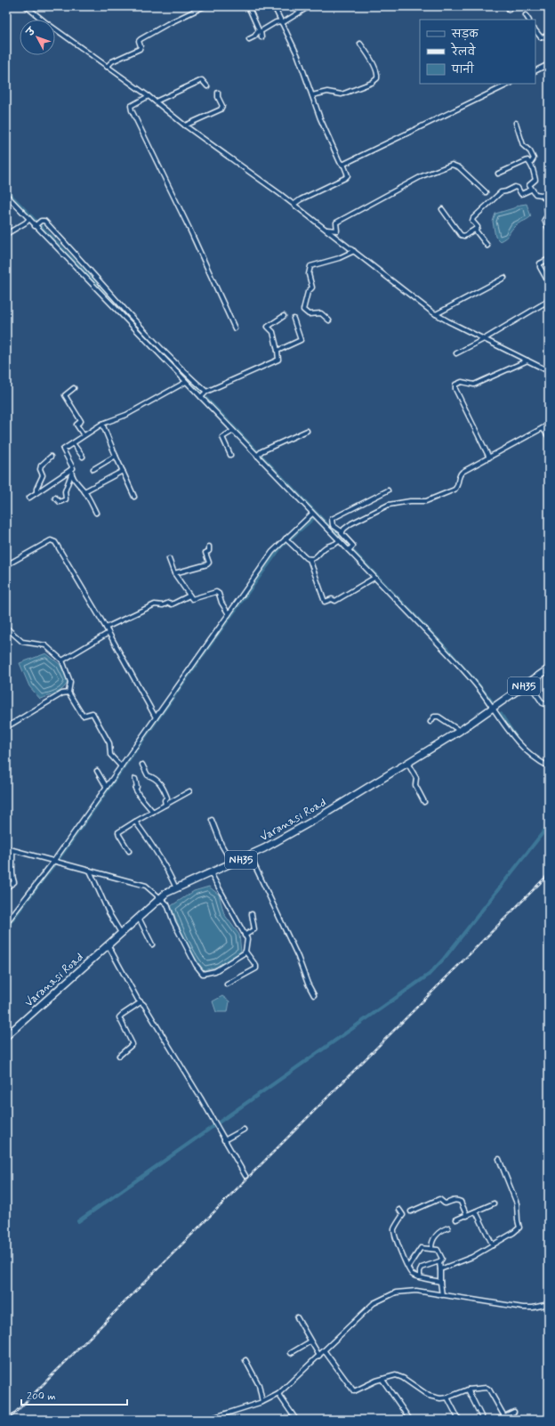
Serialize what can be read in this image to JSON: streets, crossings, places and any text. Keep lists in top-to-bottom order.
{
  "streets": {
    "highway": ["NH35", "Varanasi Road"]
  },
  "legend": ["सड़क", "रेलवे", "पानी"],
  "scale_bar": "200 m",
  "north": "top left"
}
